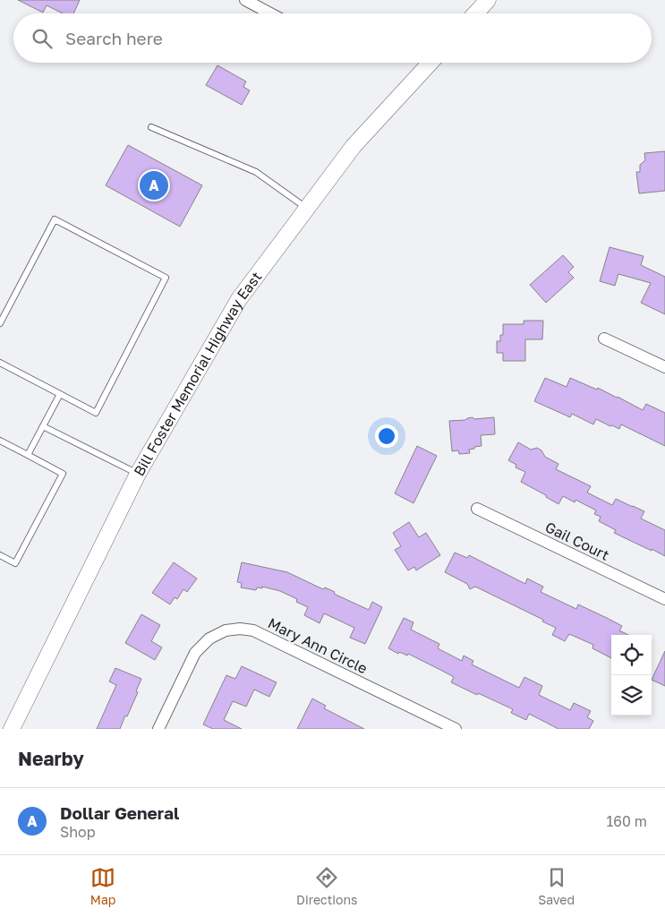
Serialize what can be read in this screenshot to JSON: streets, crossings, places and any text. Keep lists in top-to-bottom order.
{
  "streets": {
    "main road": ["Bill Foster Memorial Highway East"],
    "street": ["Gail Court", "Mary Ann Circle"]
  },
  "page": {
    "search": "Search here",
    "pins": "A",
    "heading": "Nearby",
    "list": [
      {
        "mark": "A",
        "name": "Dollar General",
        "note": "Shop",
        "value": "160 m"
      }
    ],
    "nav": ["Map", "Directions", "Saved"]
  }
}
